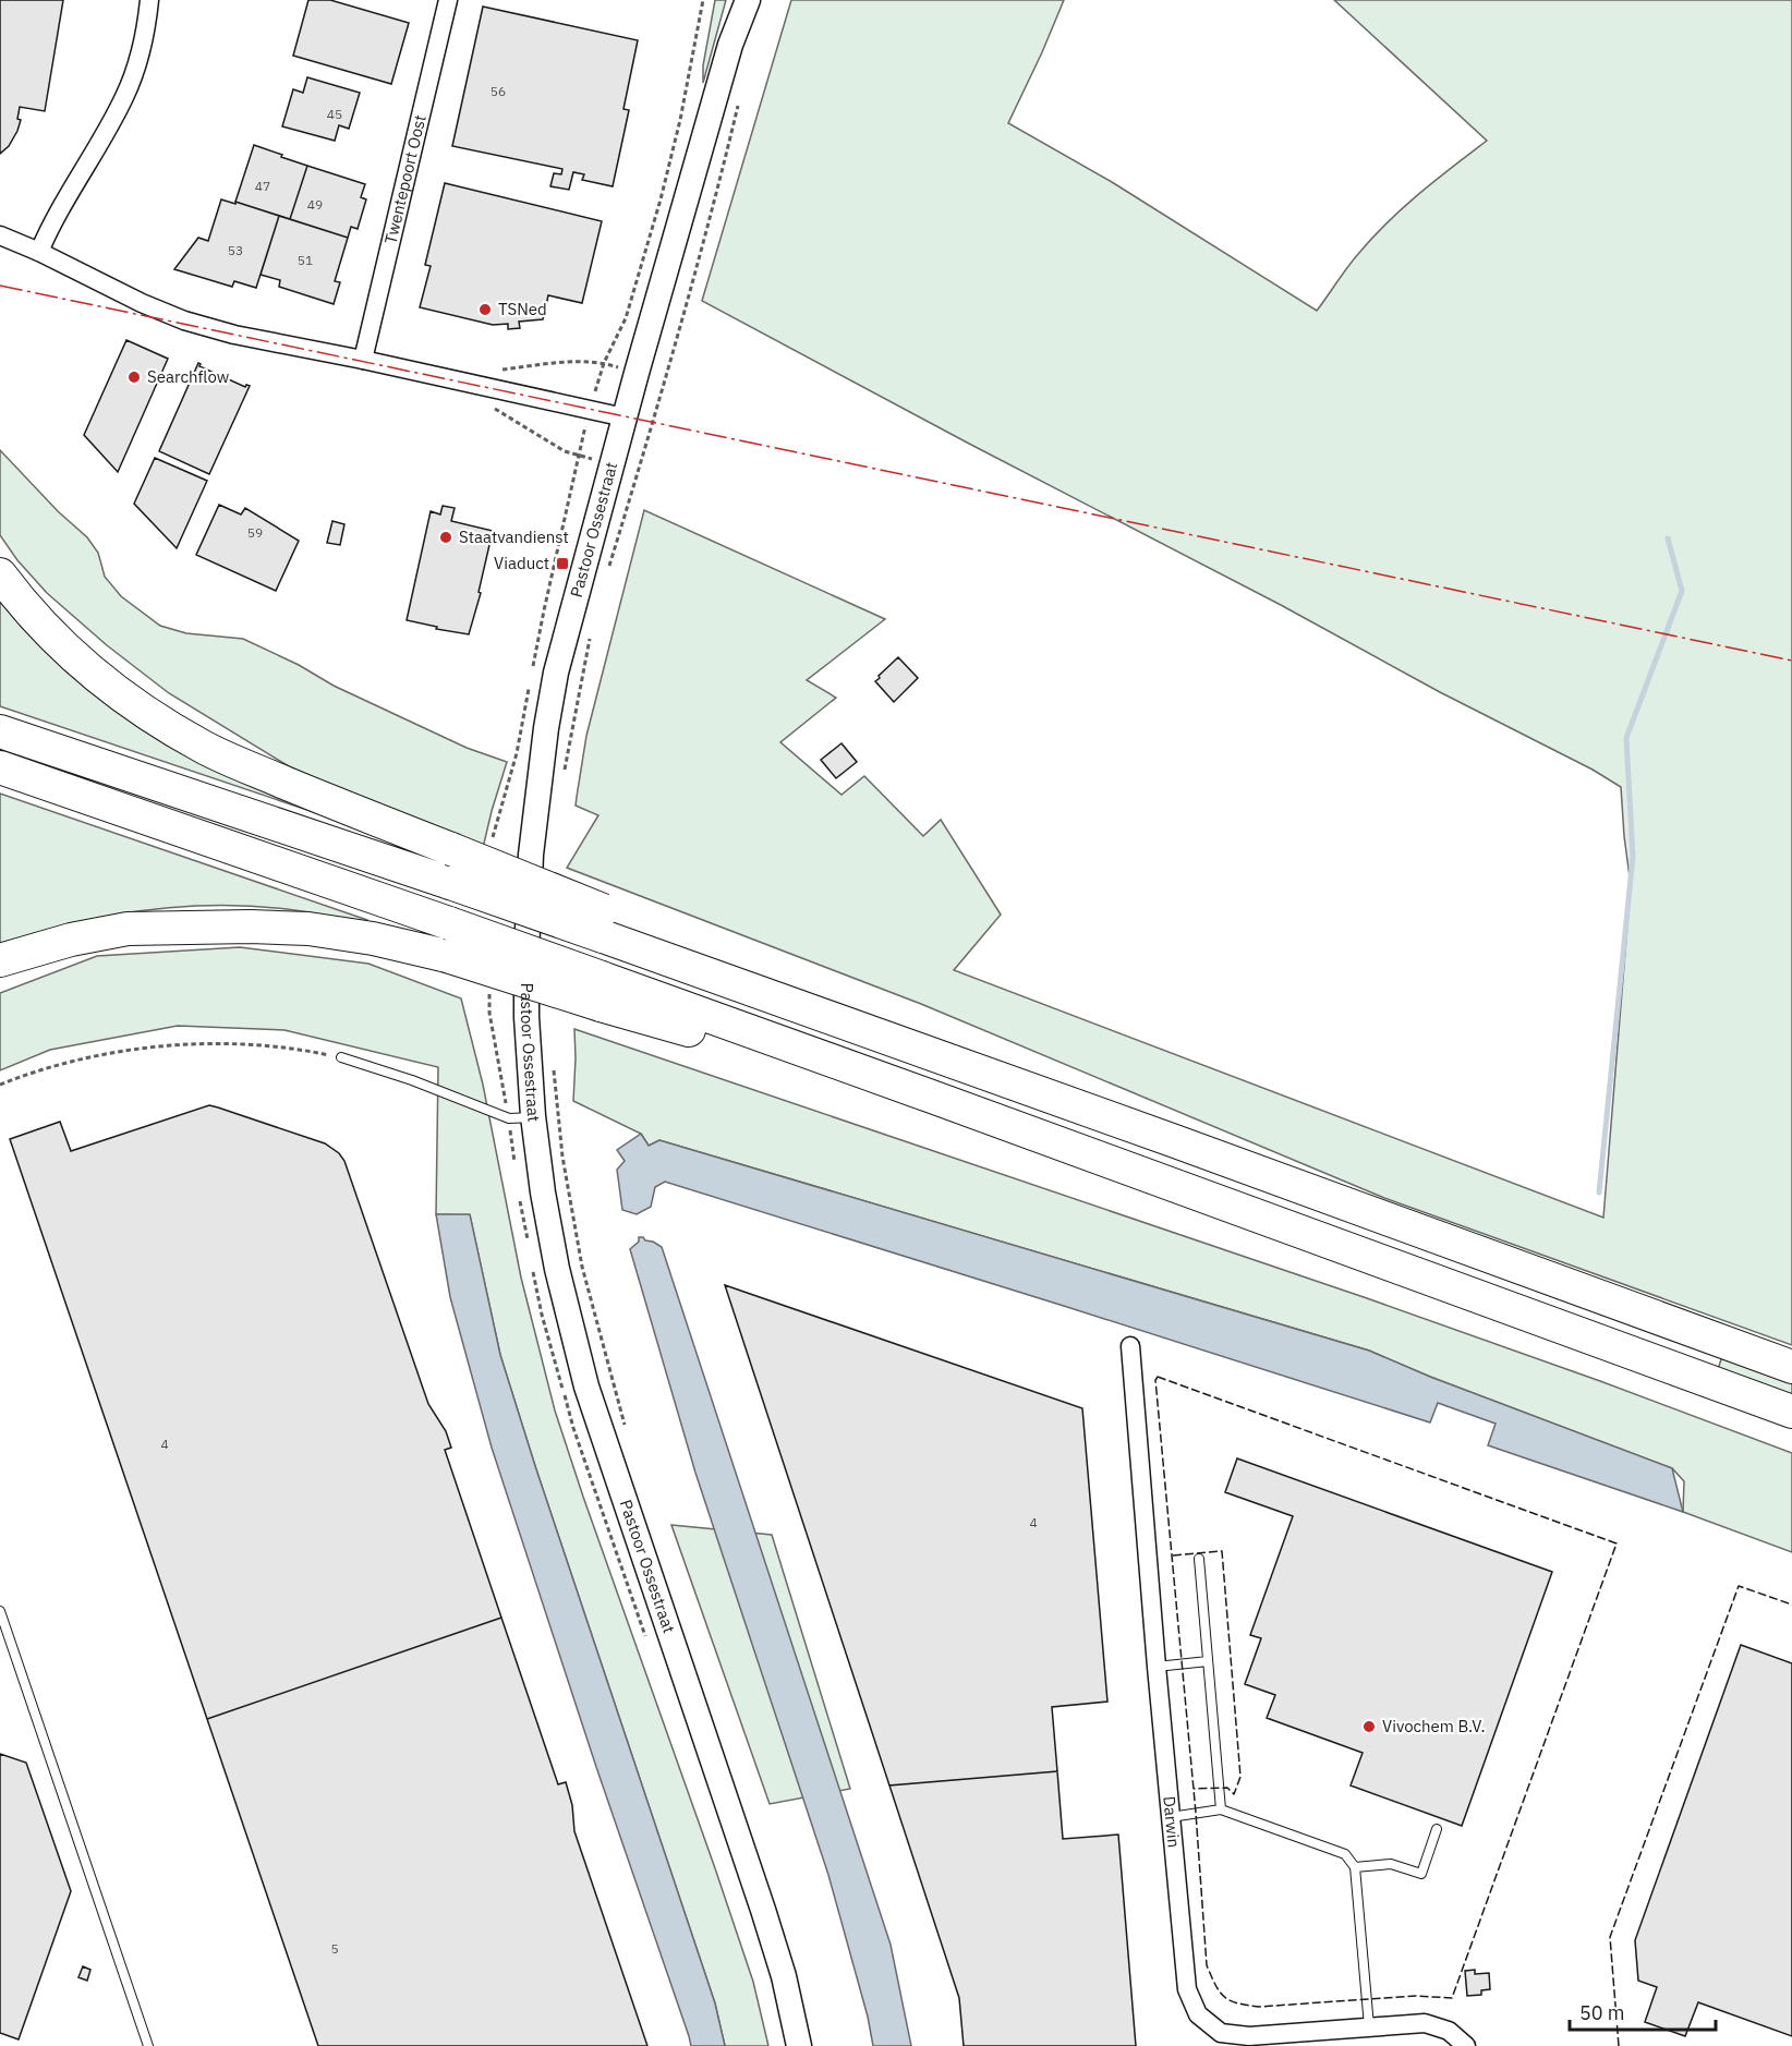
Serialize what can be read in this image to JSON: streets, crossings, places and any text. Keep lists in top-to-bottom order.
{
  "streets": {
    "main road": ["Pastoor Ossestraat"],
    "street": ["Twentepoort Oost", "Darwin"]
  },
  "places": {
    "other": [
      "TSNed",
      "Searchflow",
      "Staatvandienst",
      "Vivochem B.V."
    ],
    "transit": ["Viaduct"]
  },
  "house_numbers": [
    "56",
    "45",
    "47",
    "49",
    "53",
    "51",
    "59",
    "4",
    "4",
    "5"
  ],
  "scale_bar": "50 m"
}
